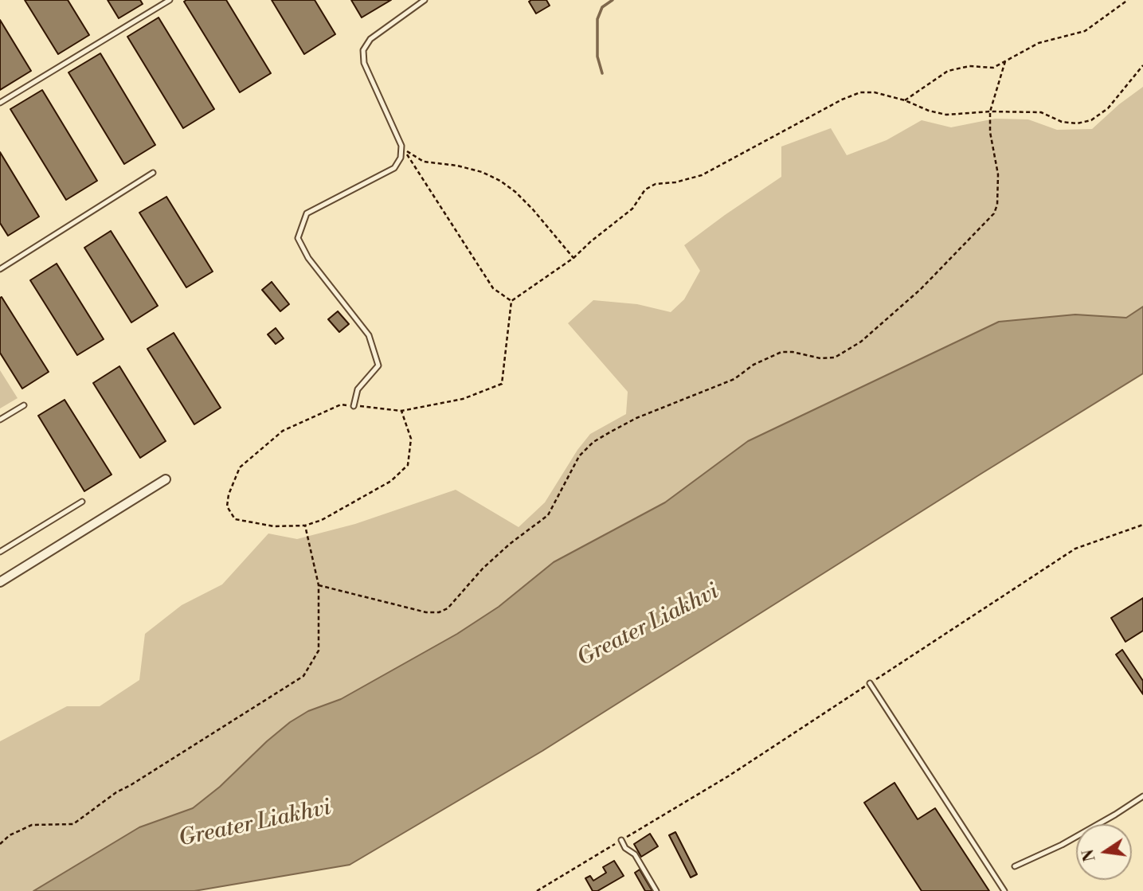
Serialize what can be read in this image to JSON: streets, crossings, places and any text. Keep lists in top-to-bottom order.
{
  "water": ["Greater Liakhvi"],
  "north": "left"
}
